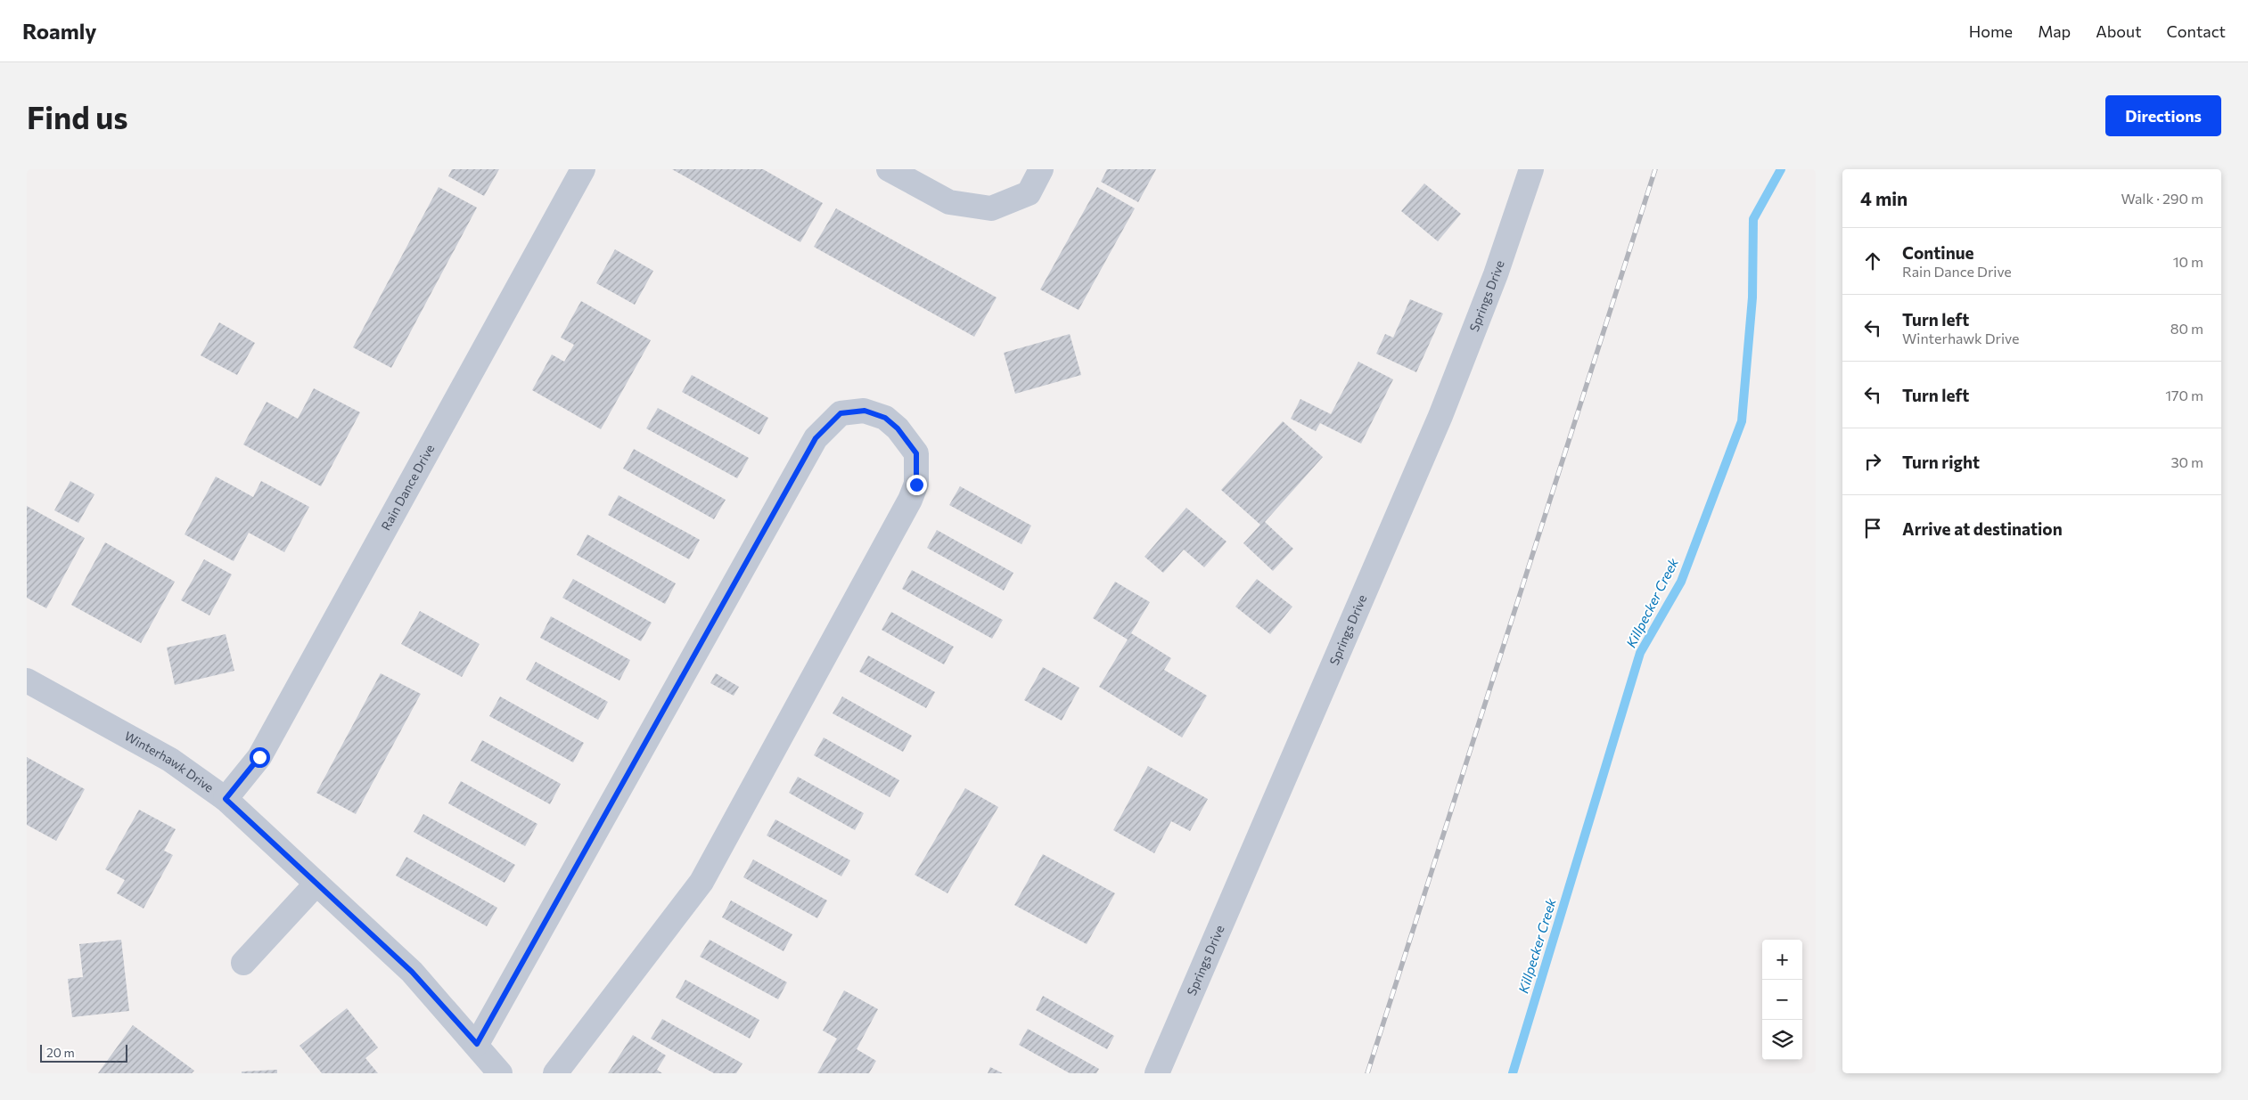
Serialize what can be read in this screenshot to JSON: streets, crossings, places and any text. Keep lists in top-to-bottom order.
{
  "streets": {
    "street": ["Springs Drive", "Rain Dance Drive", "Winterhawk Drive"]
  },
  "crossings": [
    ["Rain Dance Drive", "Winterhawk Drive"]
  ],
  "water": ["Killpecker Creek"],
  "scale_bar": "20 m",
  "page": {
    "header": "Roamly",
    "nav": [
      "Home",
      "Map",
      "About",
      "Contact"
    ],
    "buttons": "Directions",
    "title": "Find us",
    "heading": ["4 min", "Walk · 290 m"],
    "list": [
      ["Continue", "Rain Dance Drive", "10 m"],
      ["Turn left", "Winterhawk Drive", "80 m"],
      ["Turn left", "170 m"],
      ["Turn right", "30 m"],
      "Arrive at destination"
    ],
    "map_buttons": ["+", "−"],
    "scale": "20 m"
  }
}
